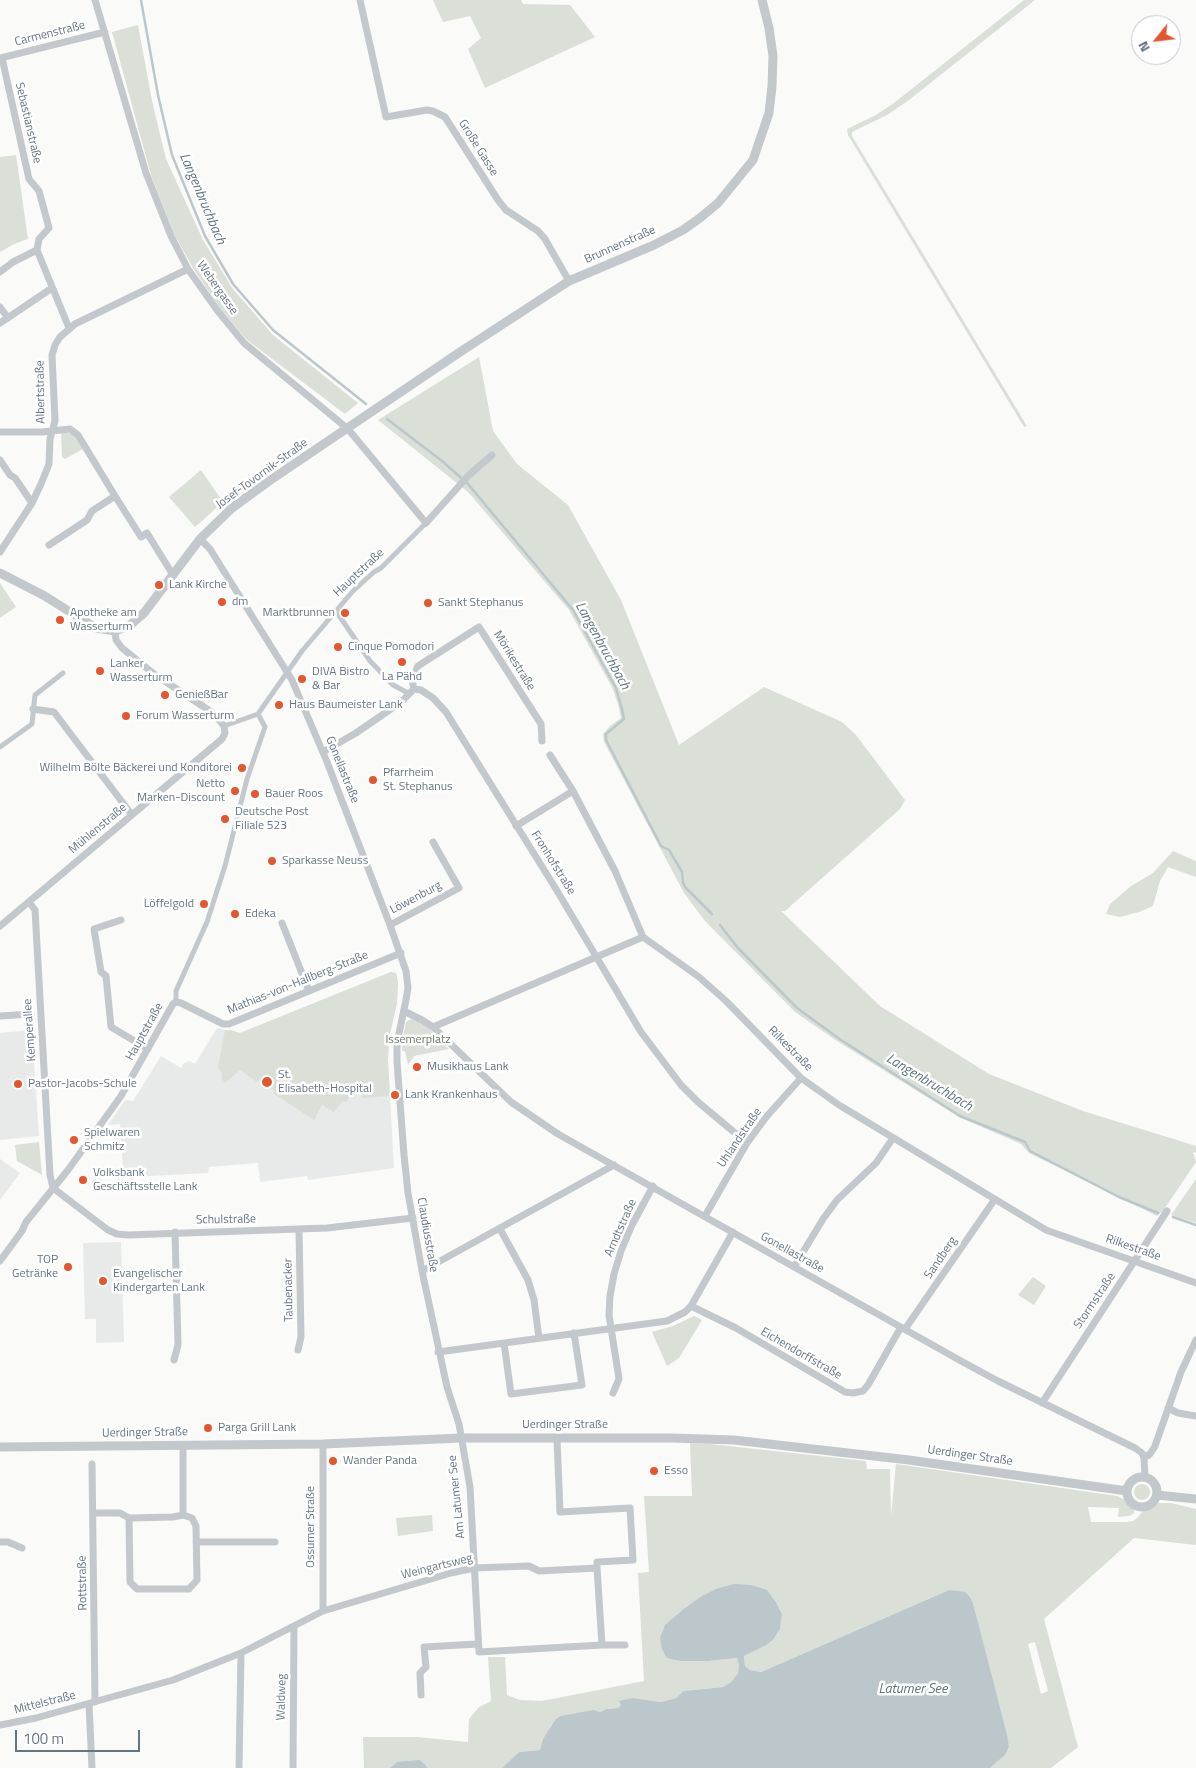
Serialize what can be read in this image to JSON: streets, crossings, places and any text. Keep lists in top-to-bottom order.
{
  "streets": {
    "street": [
      "Carmenstraße",
      "Sebastianstraße",
      "Große Gasse",
      "Brunnenstraße",
      "Webergasse",
      "Albertstraße",
      "Josef-Tovornik-Straße",
      "Hauptstraße",
      "Mörikestraße",
      "Gonellastraße",
      "Mühlenstraße",
      "Fronhofstraße",
      "Löwenburg",
      "Mathias-von-Hallberg-Straße",
      "Kemperallee",
      "Rilkestraße",
      "Uhlandstraße",
      "Schulstraße",
      "Arndtstraße",
      "Claudiusstraße",
      "Sandberg",
      "Taubenacker",
      "Stormstraße",
      "Eichendorffstraße",
      "Uerdinger Straße",
      "Am Latumer See",
      "Ossumer Straße",
      "Weingartsweg",
      "Rottstraße",
      "Waldweg",
      "Mittelstraße"
    ]
  },
  "crossings": [
    ["Carmenstraße", "Sebastianstraße"],
    ["Carmenstraße", "Webergasse"],
    ["Große Gasse", "Brunnenstraße"],
    ["Brunnenstraße", "Webergasse"],
    ["Brunnenstraße", "Josef-Tovornik-Straße"],
    ["Webergasse", "Albertstraße"],
    ["Webergasse", "Josef-Tovornik-Straße"],
    ["Webergasse", "Hauptstraße"],
    ["Josef-Tovornik-Straße", "Gonellastraße"],
    ["Hauptstraße", "Gonellastraße"],
    ["Hauptstraße", "Fronhofstraße"],
    ["Hauptstraße", "Mathias-von-Hallberg-Straße"],
    ["Hauptstraße", "Kemperallee"],
    ["Hauptstraße", "Schulstraße"],
    ["Mörikestraße", "Fronhofstraße"],
    ["Gonellastraße", "Löwenburg"],
    ["Gonellastraße", "Mathias-von-Hallberg-Straße"],
    ["Gonellastraße", "Uhlandstraße"],
    ["Gonellastraße", "Arndtstraße"],
    ["Gonellastraße", "Claudiusstraße"],
    ["Gonellastraße", "Sandberg"],
    ["Gonellastraße", "Stormstraße"],
    ["Gonellastraße", "Eichendorffstraße"],
    ["Mühlenstraße", "Kemperallee"],
    ["Fronhofstraße", "Uhlandstraße"],
    ["Kemperallee", "Schulstraße"],
    ["Rilkestraße", "Uhlandstraße"],
    ["Rilkestraße", "Sandberg"],
    ["Rilkestraße", "Stormstraße"],
    ["Schulstraße", "Claudiusstraße"],
    ["Schulstraße", "Taubenacker"],
    ["Claudiusstraße", "Uerdinger Straße"],
    ["Claudiusstraße", "Am Latumer See"],
    ["Sandberg", "Eichendorffstraße"],
    ["Uerdinger Straße", "Am Latumer See"],
    ["Uerdinger Straße", "Ossumer Straße"],
    ["Uerdinger Straße", "Weingartsweg"],
    ["Am Latumer See", "Weingartsweg"],
    ["Ossumer Straße", "Weingartsweg"],
    ["Weingartsweg", "Rottstraße"],
    ["Weingartsweg", "Waldweg"],
    ["Weingartsweg", "Mittelstraße"],
    ["Rottstraße", "Mittelstraße"]
  ],
  "water": ["Langenbruchbach", "Latumer See"],
  "parks": ["Issemerplatz"],
  "places": [
    "Lank Kirche",
    "dm",
    "Sankt Stephanus",
    "Marktbrunnen",
    "Apotheke am Wasserturm",
    "Cinque Pomodori",
    "La Pähd",
    "Lanker Wasserturm",
    "DIVA Bistro & Bar",
    "GenießBar",
    "Haus Baumeister Lank",
    "Forum Wasserturm",
    "Wilhelm Bölte Bäckerei und Konditorei",
    "Pfarrheim St. Stephanus",
    "Netto Marken-Discount",
    "Bauer Roos",
    "Deutsche Post Filiale 523",
    "Sparkasse Neuss",
    "Löffelgold",
    "Edeka",
    "Musikhaus Lank",
    "St. Elisabeth-Hospital",
    "Pastor-Jacobs-Schule",
    "Lank Krankenhaus",
    "Spielwaren Schmitz",
    "Volksbank Geschäftsstelle Lank",
    "TOP Getränke",
    "Evangelischer Kindergarten Lank",
    "Parga Grill Lank",
    "Wander Panda",
    "Esso"
  ],
  "scale_bar": "100 m",
  "north": "bottom left"
}
